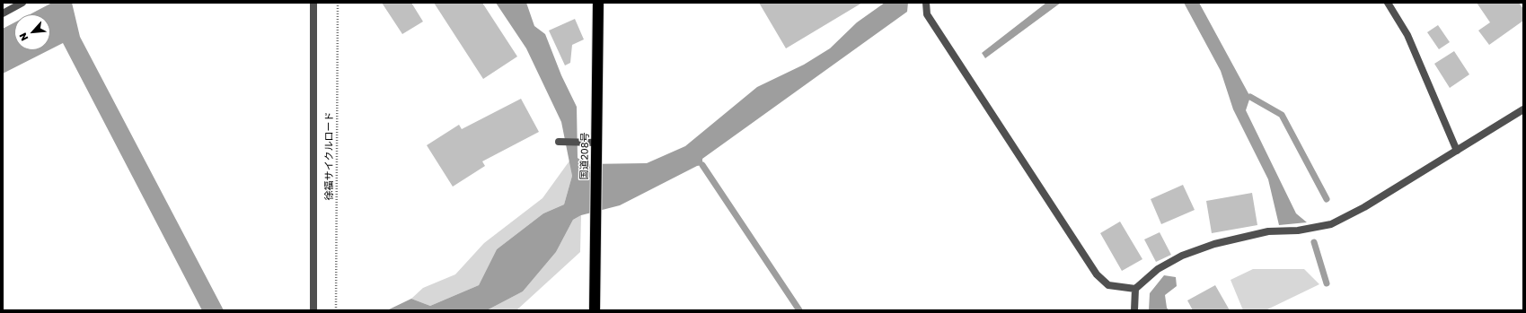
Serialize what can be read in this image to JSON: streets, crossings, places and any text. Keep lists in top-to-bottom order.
{
  "streets": {
    "highway": ["国道208号"],
    "path": ["徐福サイクルロード"]
  },
  "north": "bottom left"
}
